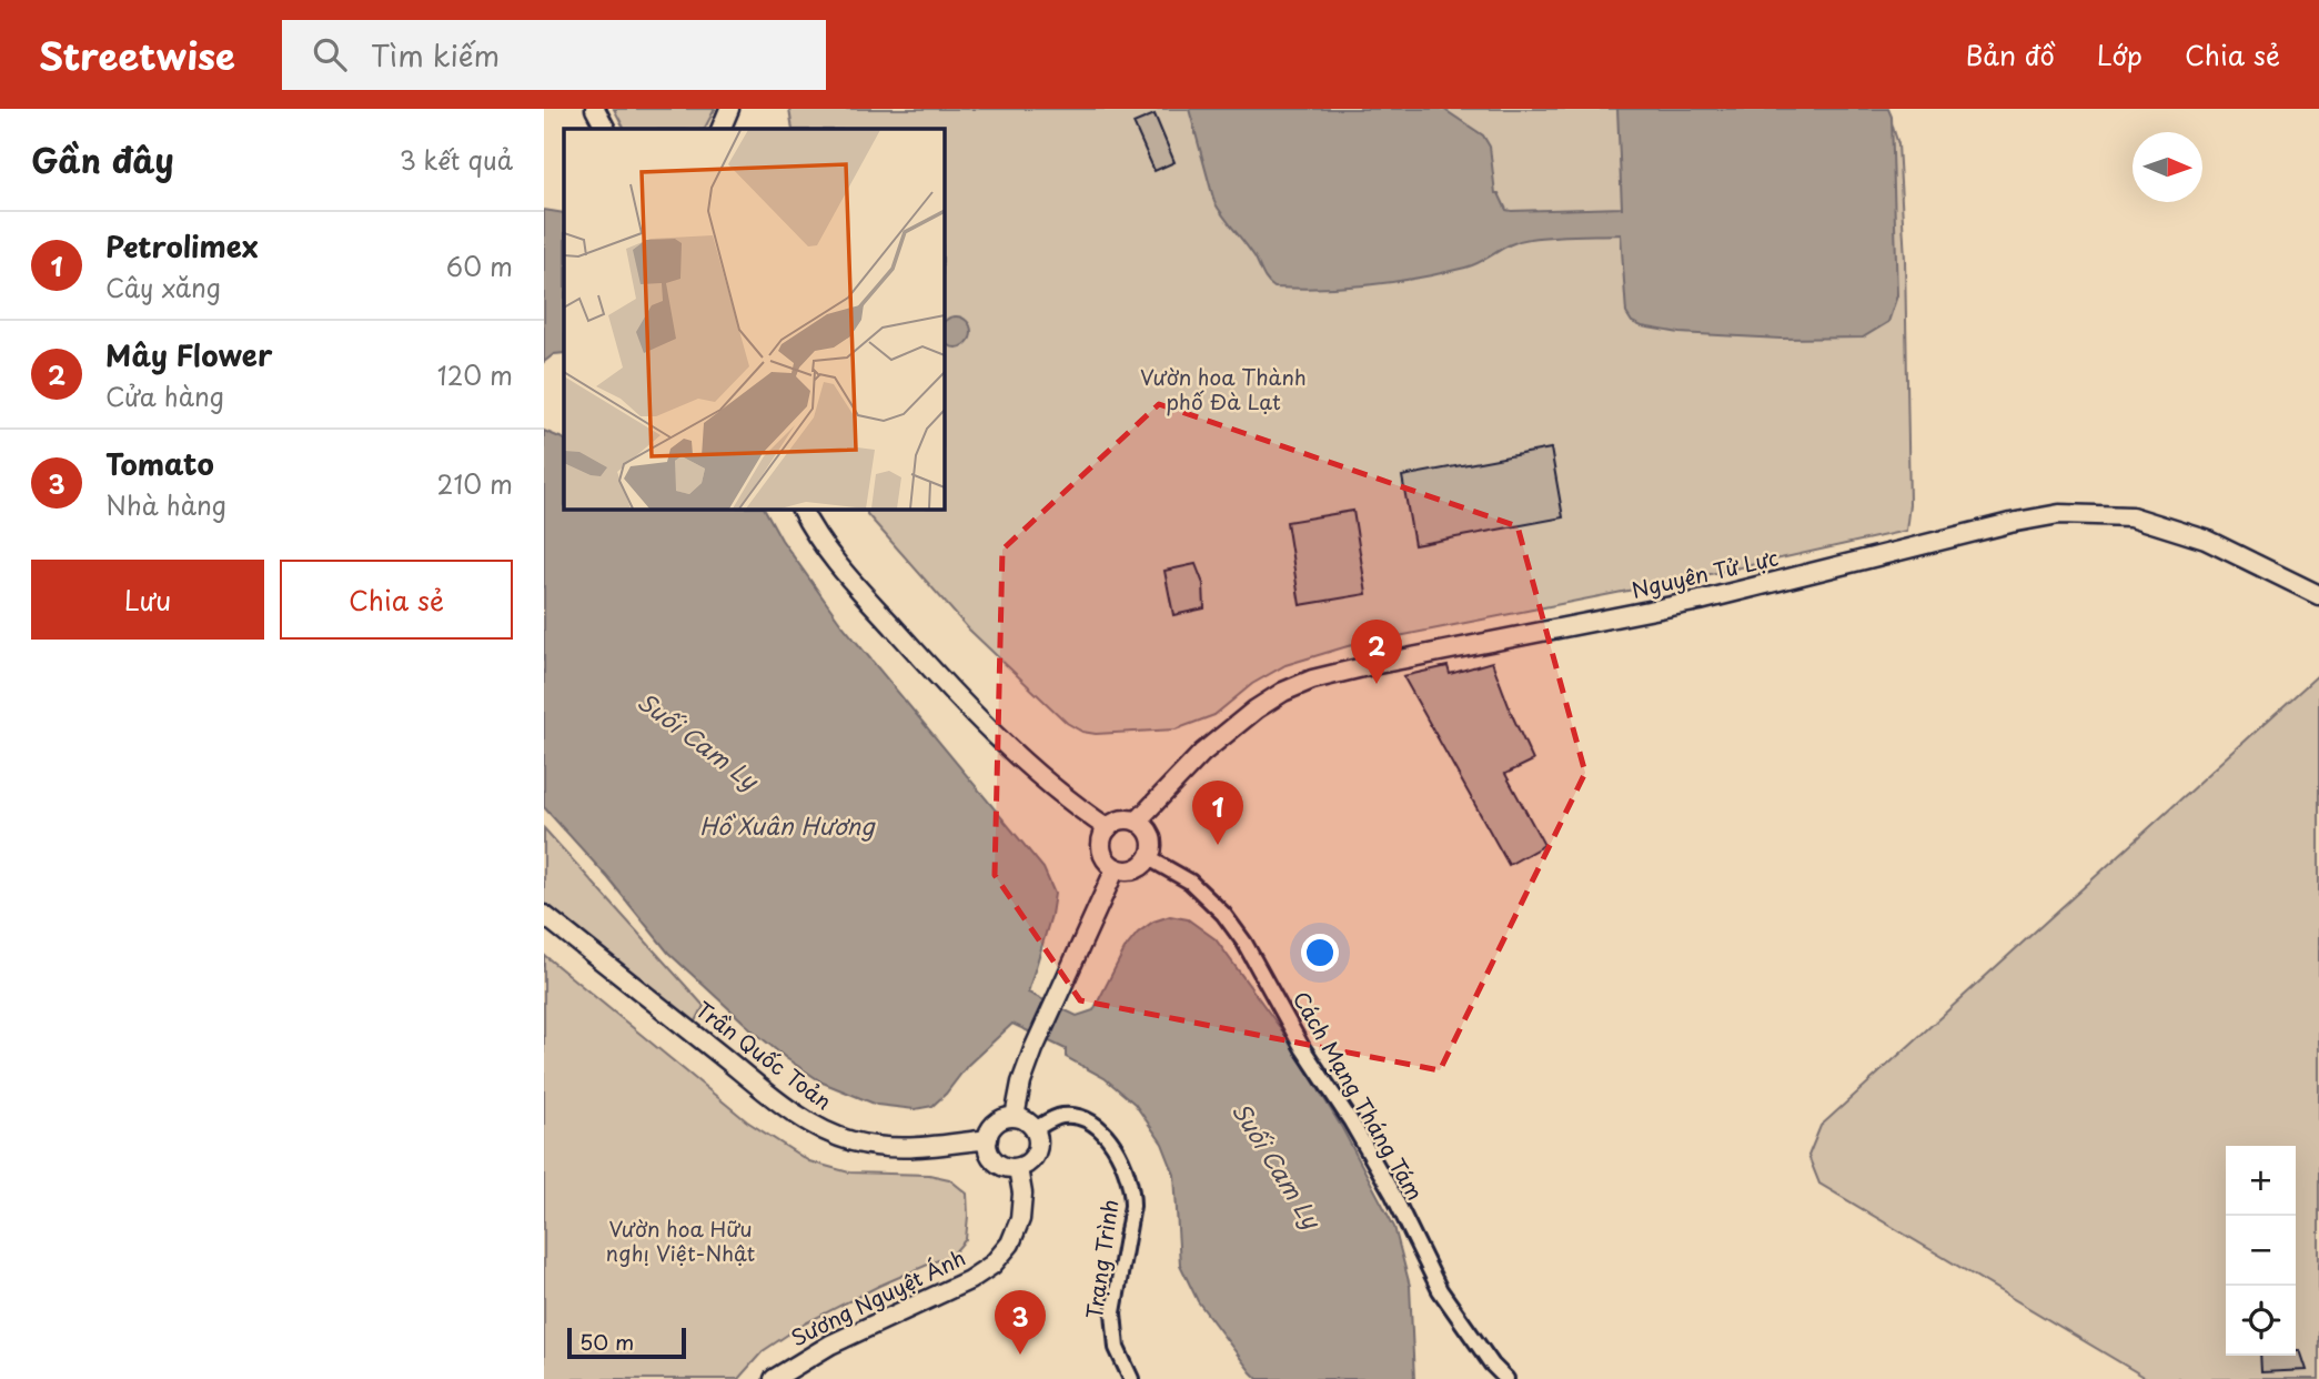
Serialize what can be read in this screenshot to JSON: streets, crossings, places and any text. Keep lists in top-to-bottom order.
{
  "streets": {
    "main road": ["Nguyên Tử Lực", "Trần Quốc Toản", "Sương Nguyệt Ánh"],
    "street": ["Cách Mạng Tháng Tám", "Trạng Trình"]
  },
  "crossings": [
    ["Nguyên Tử Lực", "Cách Mạng Tháng Tám"],
    ["Trần Quốc Toản", "Trạng Trình"],
    ["Trần Quốc Toản", "Sương Nguyệt Ánh"],
    ["Trạng Trình", "Sương Nguyệt Ánh"]
  ],
  "water": ["Suối Cam Ly", "Hồ Xuân Hương"],
  "parks": ["Vườn hoa Thành phố Đà Lạt", "Vườn hoa Hữu nghị Việt-Nhật"],
  "scale_bar": "50 m",
  "north": "right",
  "page": {
    "header": "Streetwise",
    "search": "Tìm kiếm",
    "nav": ["Bản đồ", "Lớp", "Chia sẻ"],
    "heading": ["Gần đây", "3 kết quả"],
    "list": [
      {
        "mark": "1",
        "name": "Petrolimex",
        "note": "Cây xăng",
        "value": "60 m"
      },
      {
        "mark": "2",
        "name": "Mây Flower",
        "note": "Cửa hàng",
        "value": "120 m"
      },
      {
        "mark": "3",
        "name": "Tomato",
        "note": "Nhà hàng",
        "value": "210 m"
      }
    ],
    "buttons": ["Lưu", "Chia sẻ"],
    "pins": ["2", "1", "3"],
    "map_buttons": ["+", "−"],
    "scale": "50 m"
  }
}
